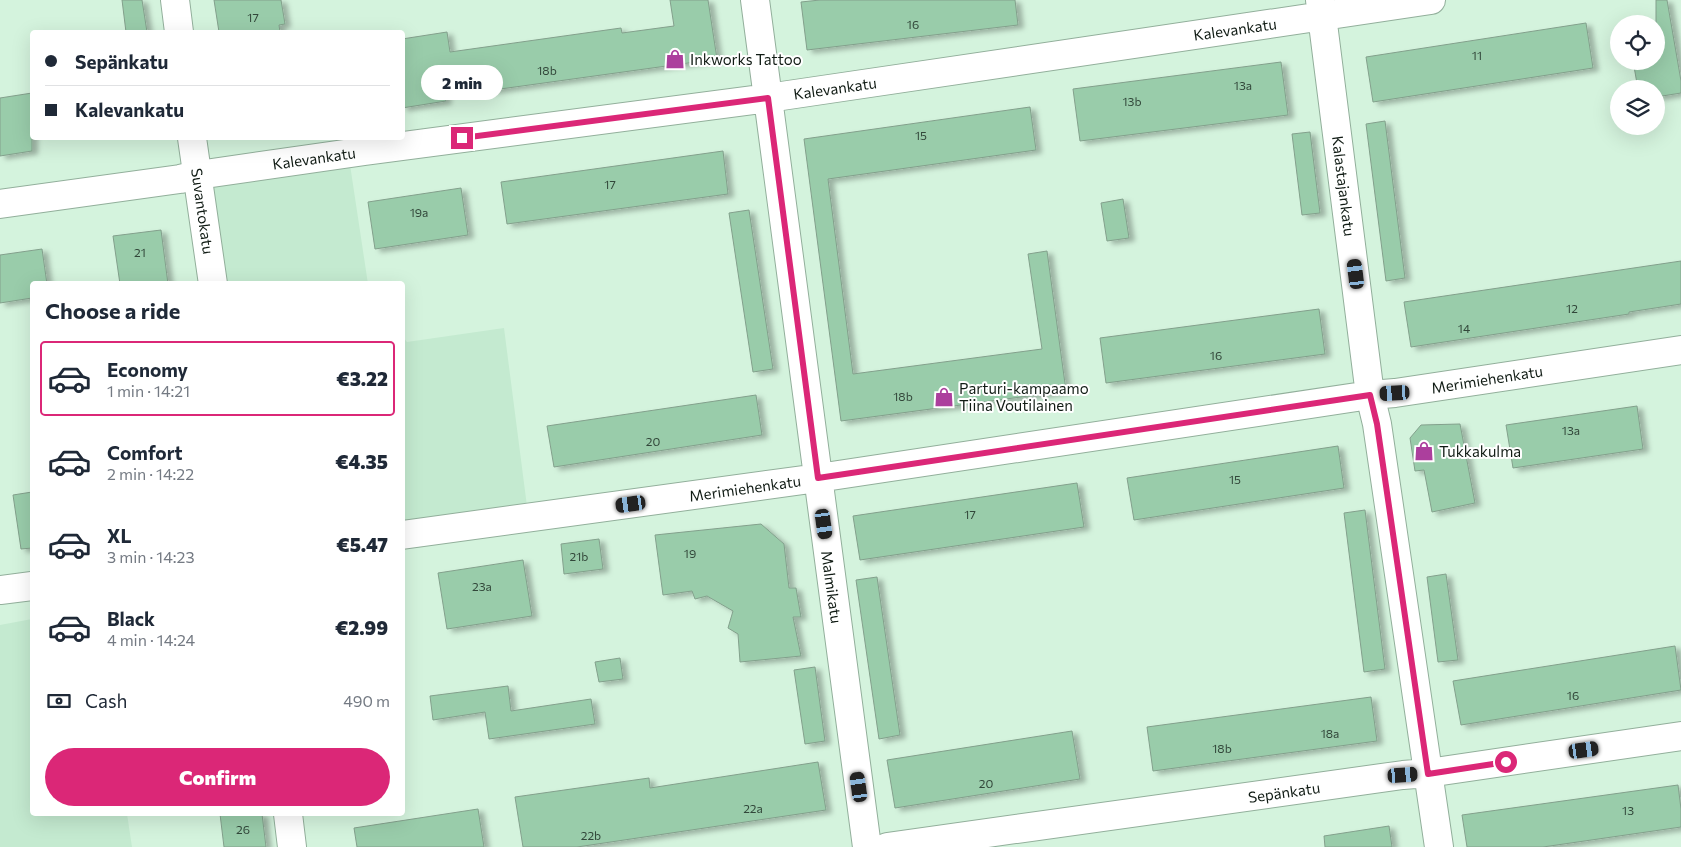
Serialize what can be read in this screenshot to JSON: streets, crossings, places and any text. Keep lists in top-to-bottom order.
{
  "streets": {
    "street": [
      "Kalevankatu",
      "Kalastajankatu",
      "Suvantokatu",
      "Merimiehenkatu",
      "Malmikatu",
      "Sepänkatu"
    ]
  },
  "crossings": [
    ["Kalevankatu", "Kalastajankatu"],
    ["Kalevankatu", "Suvantokatu"],
    ["Kalevankatu", "Malmikatu"],
    ["Kalastajankatu", "Merimiehenkatu"],
    ["Kalastajankatu", "Sepänkatu"],
    ["Merimiehenkatu", "Malmikatu"]
  ],
  "places": {
    "shop": ["Inkworks Tattoo", "Parturi-kampaamo Tiina Voutilainen", "Tukkakulma"]
  },
  "house_numbers": [
    "17",
    "16",
    "11",
    "18b",
    "13a",
    "13b",
    "15",
    "17",
    "19a",
    "21",
    "12",
    "14",
    "16",
    "18b",
    "13a",
    "20",
    "15",
    "17",
    "19",
    "21b",
    "23a",
    "16",
    "18a",
    "18b",
    "20",
    "22a",
    "13",
    "26",
    "22b"
  ],
  "page": {
    "banner": ["Sepänkatu", "Kalevankatu"],
    "bubble": "2 min",
    "heading": "Choose a ride",
    "list": [
      {
        "name": "Economy",
        "note": "1 min · 14:21",
        "value": "€3.22"
      },
      {
        "name": "Comfort",
        "note": "2 min · 14:22",
        "value": "€4.35"
      },
      {
        "name": "XL",
        "note": "3 min · 14:23",
        "value": "€5.47"
      },
      {
        "name": "Black",
        "note": "4 min · 14:24",
        "value": "€2.99"
      }
    ],
    "pay": ["Cash", "490 m"],
    "buttons": "Confirm"
  }
}
